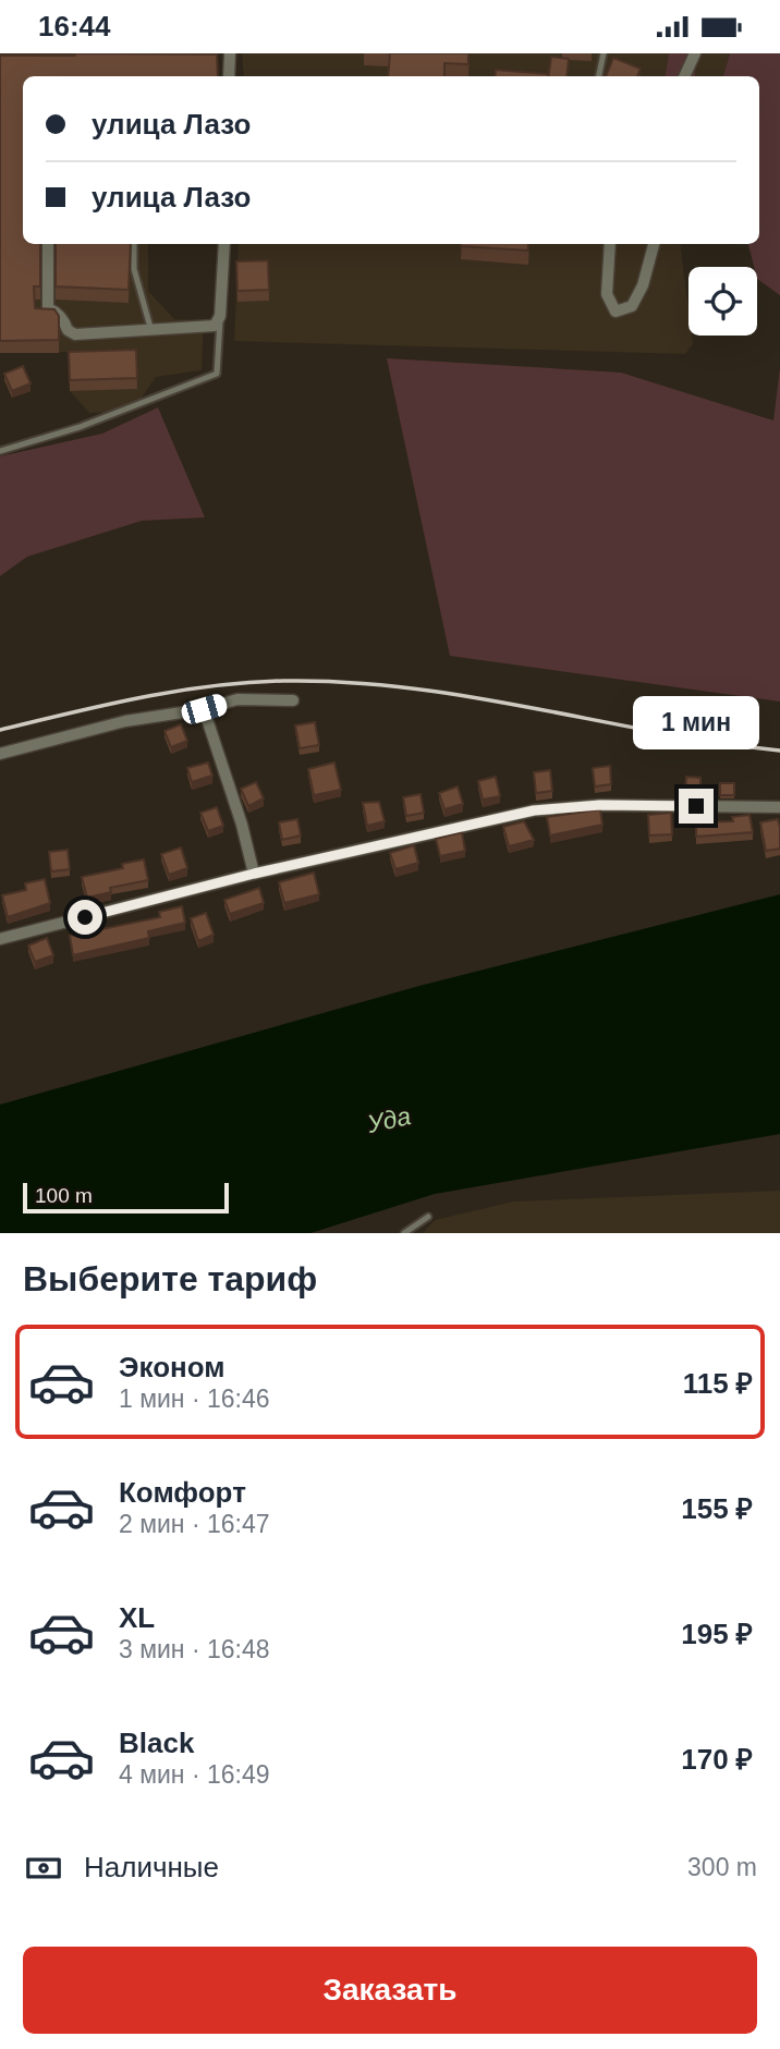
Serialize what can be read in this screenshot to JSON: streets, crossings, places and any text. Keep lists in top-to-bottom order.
{
  "water": ["Уда"],
  "scale_bar": "100 m",
  "page": {
    "status": "16:44",
    "banner": ["улица Лазо", "улица Лазо"],
    "bubble": "1 мин",
    "scale": "100 m",
    "heading": "Выберите тариф",
    "list": [
      {
        "name": "Эконом",
        "note": "1 мин · 16:46",
        "value": "115 ₽"
      },
      {
        "name": "Комфорт",
        "note": "2 мин · 16:47",
        "value": "155 ₽"
      },
      {
        "name": "XL",
        "note": "3 мин · 16:48",
        "value": "195 ₽"
      },
      {
        "name": "Black",
        "note": "4 мин · 16:49",
        "value": "170 ₽"
      }
    ],
    "pay": ["Наличные", "300 m"],
    "buttons": "Заказать"
  }
}
